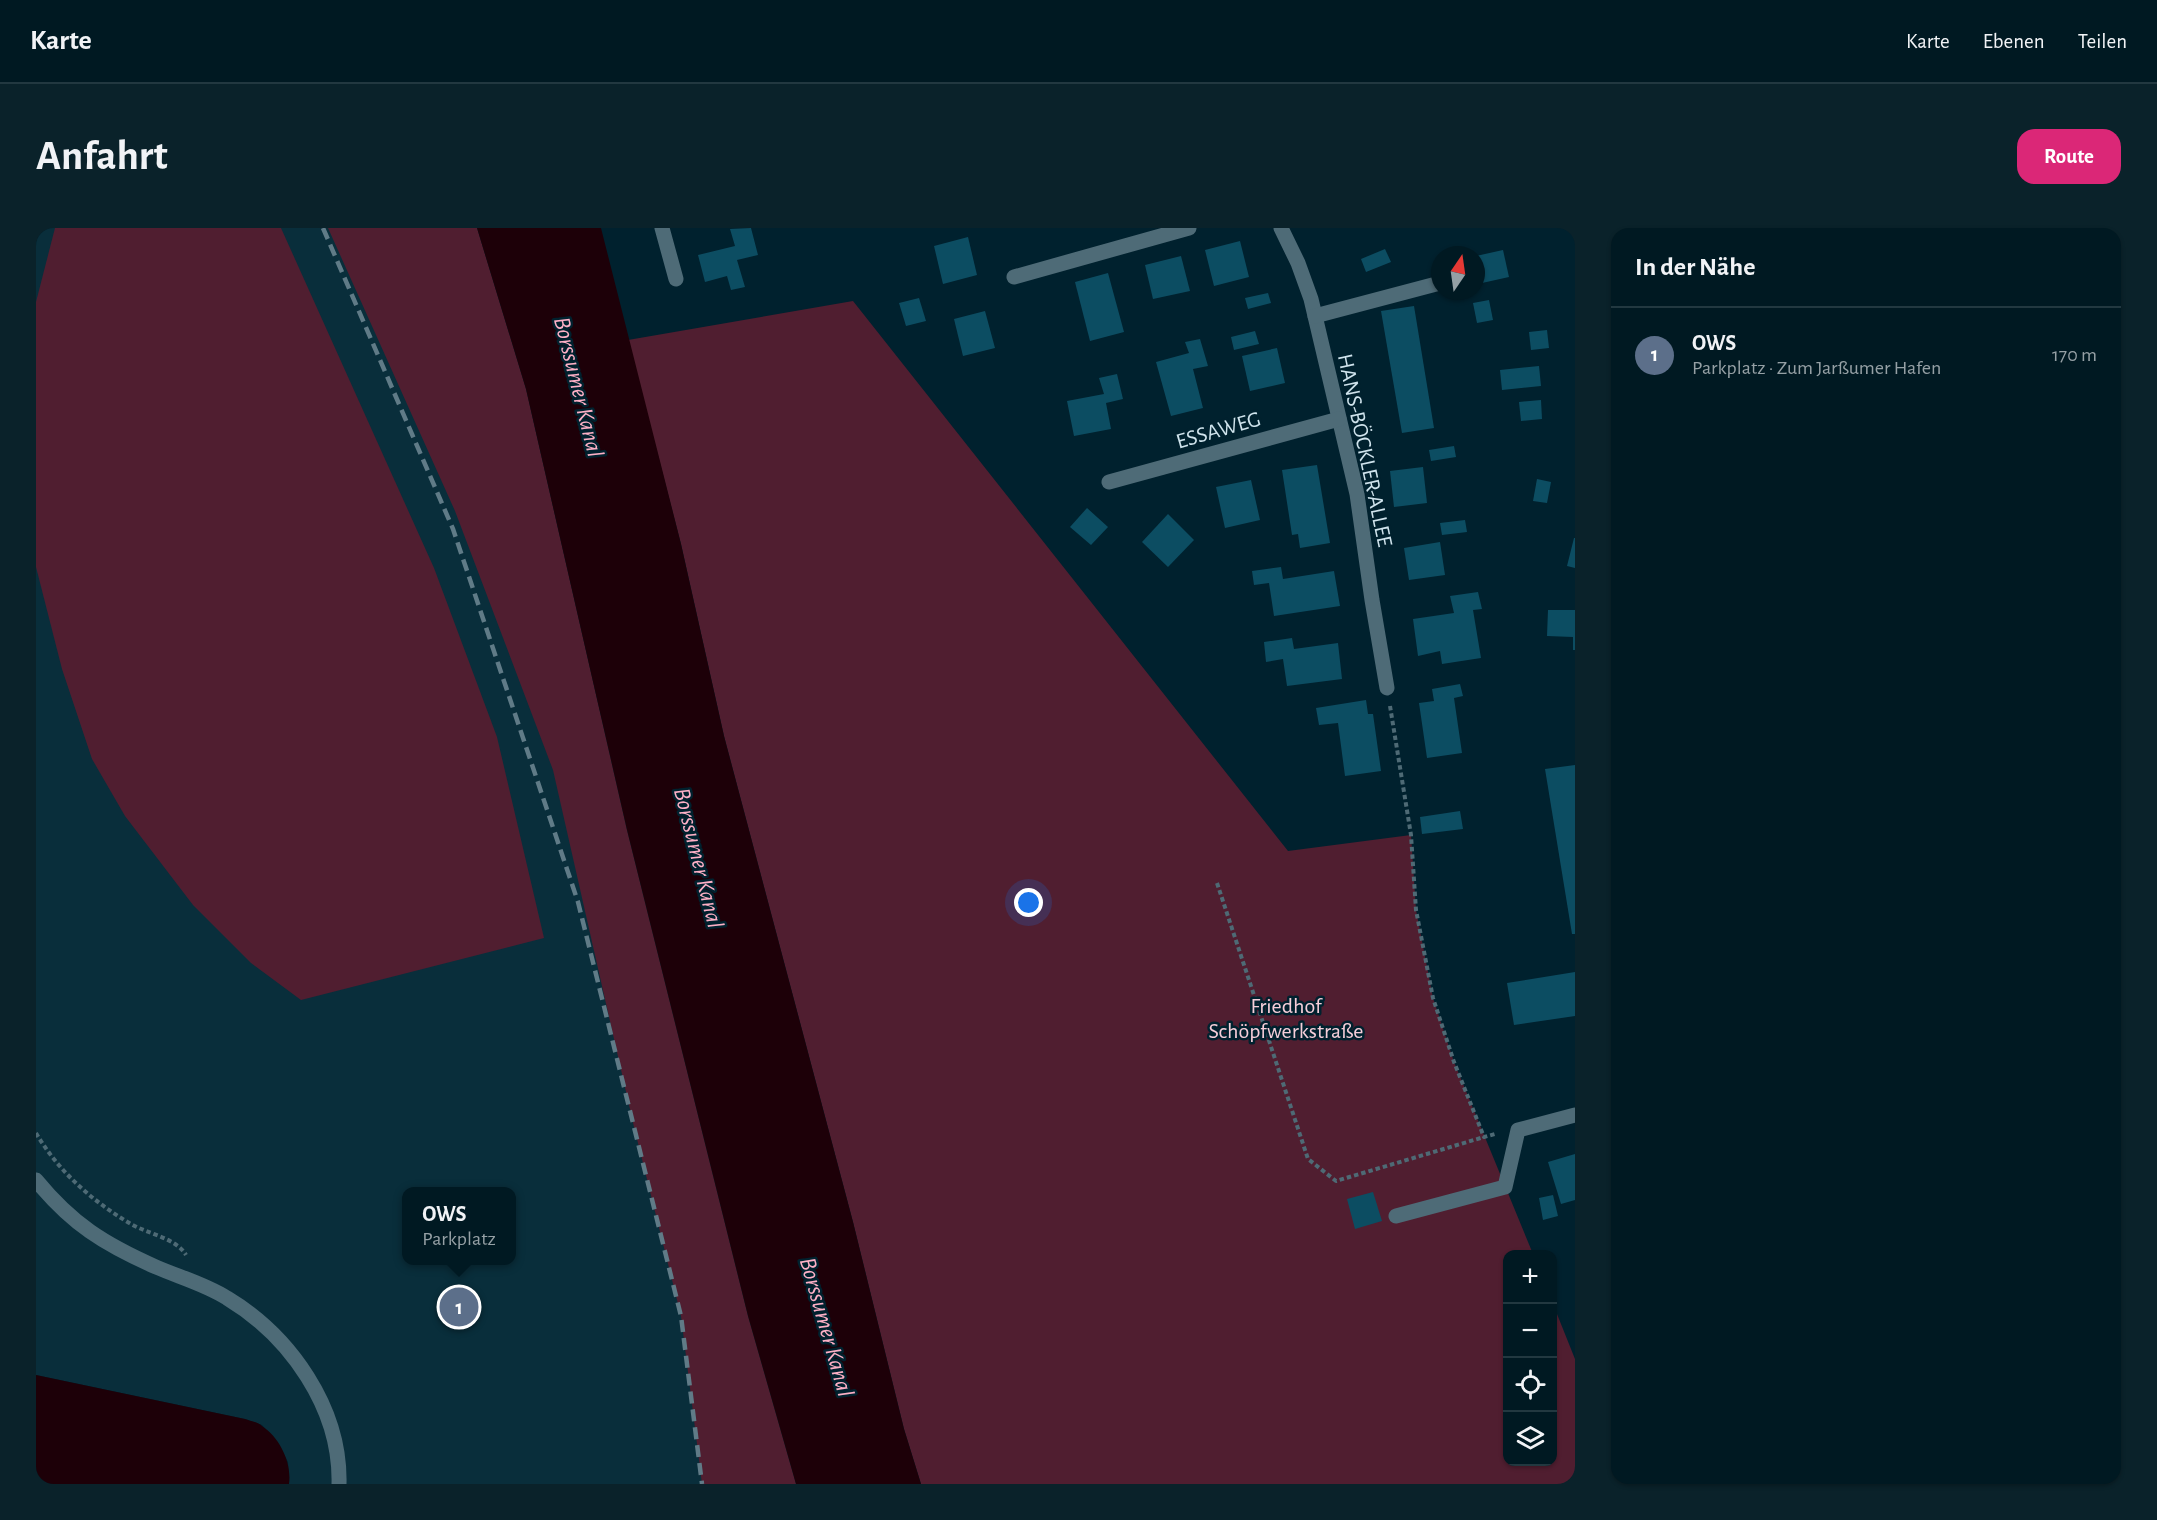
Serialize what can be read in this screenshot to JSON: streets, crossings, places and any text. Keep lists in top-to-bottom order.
{
  "streets": {
    "street": ["ESSAWEG", "HANS-BÖCKLER-ALLEE"]
  },
  "crossings": [
    ["ESSAWEG", "HANS-BÖCKLER-ALLEE"]
  ],
  "water": ["Borssumer Kanal"],
  "parks": ["Friedhof Schöpfwerkstraße"],
  "north": "top",
  "page": {
    "header": "Karte",
    "nav": ["Karte", "Ebenen", "Teilen"],
    "buttons": "Route",
    "title": "Anfahrt",
    "heading": "In der Nähe",
    "list": [
      {
        "mark": "1",
        "name": "OWS",
        "note": "Parkplatz · Zum Jarßumer Hafen",
        "value": "170 m"
      }
    ],
    "popup": ["OWS", "Parkplatz"],
    "map_buttons": ["+", "−"],
    "pins": "1"
  }
}
